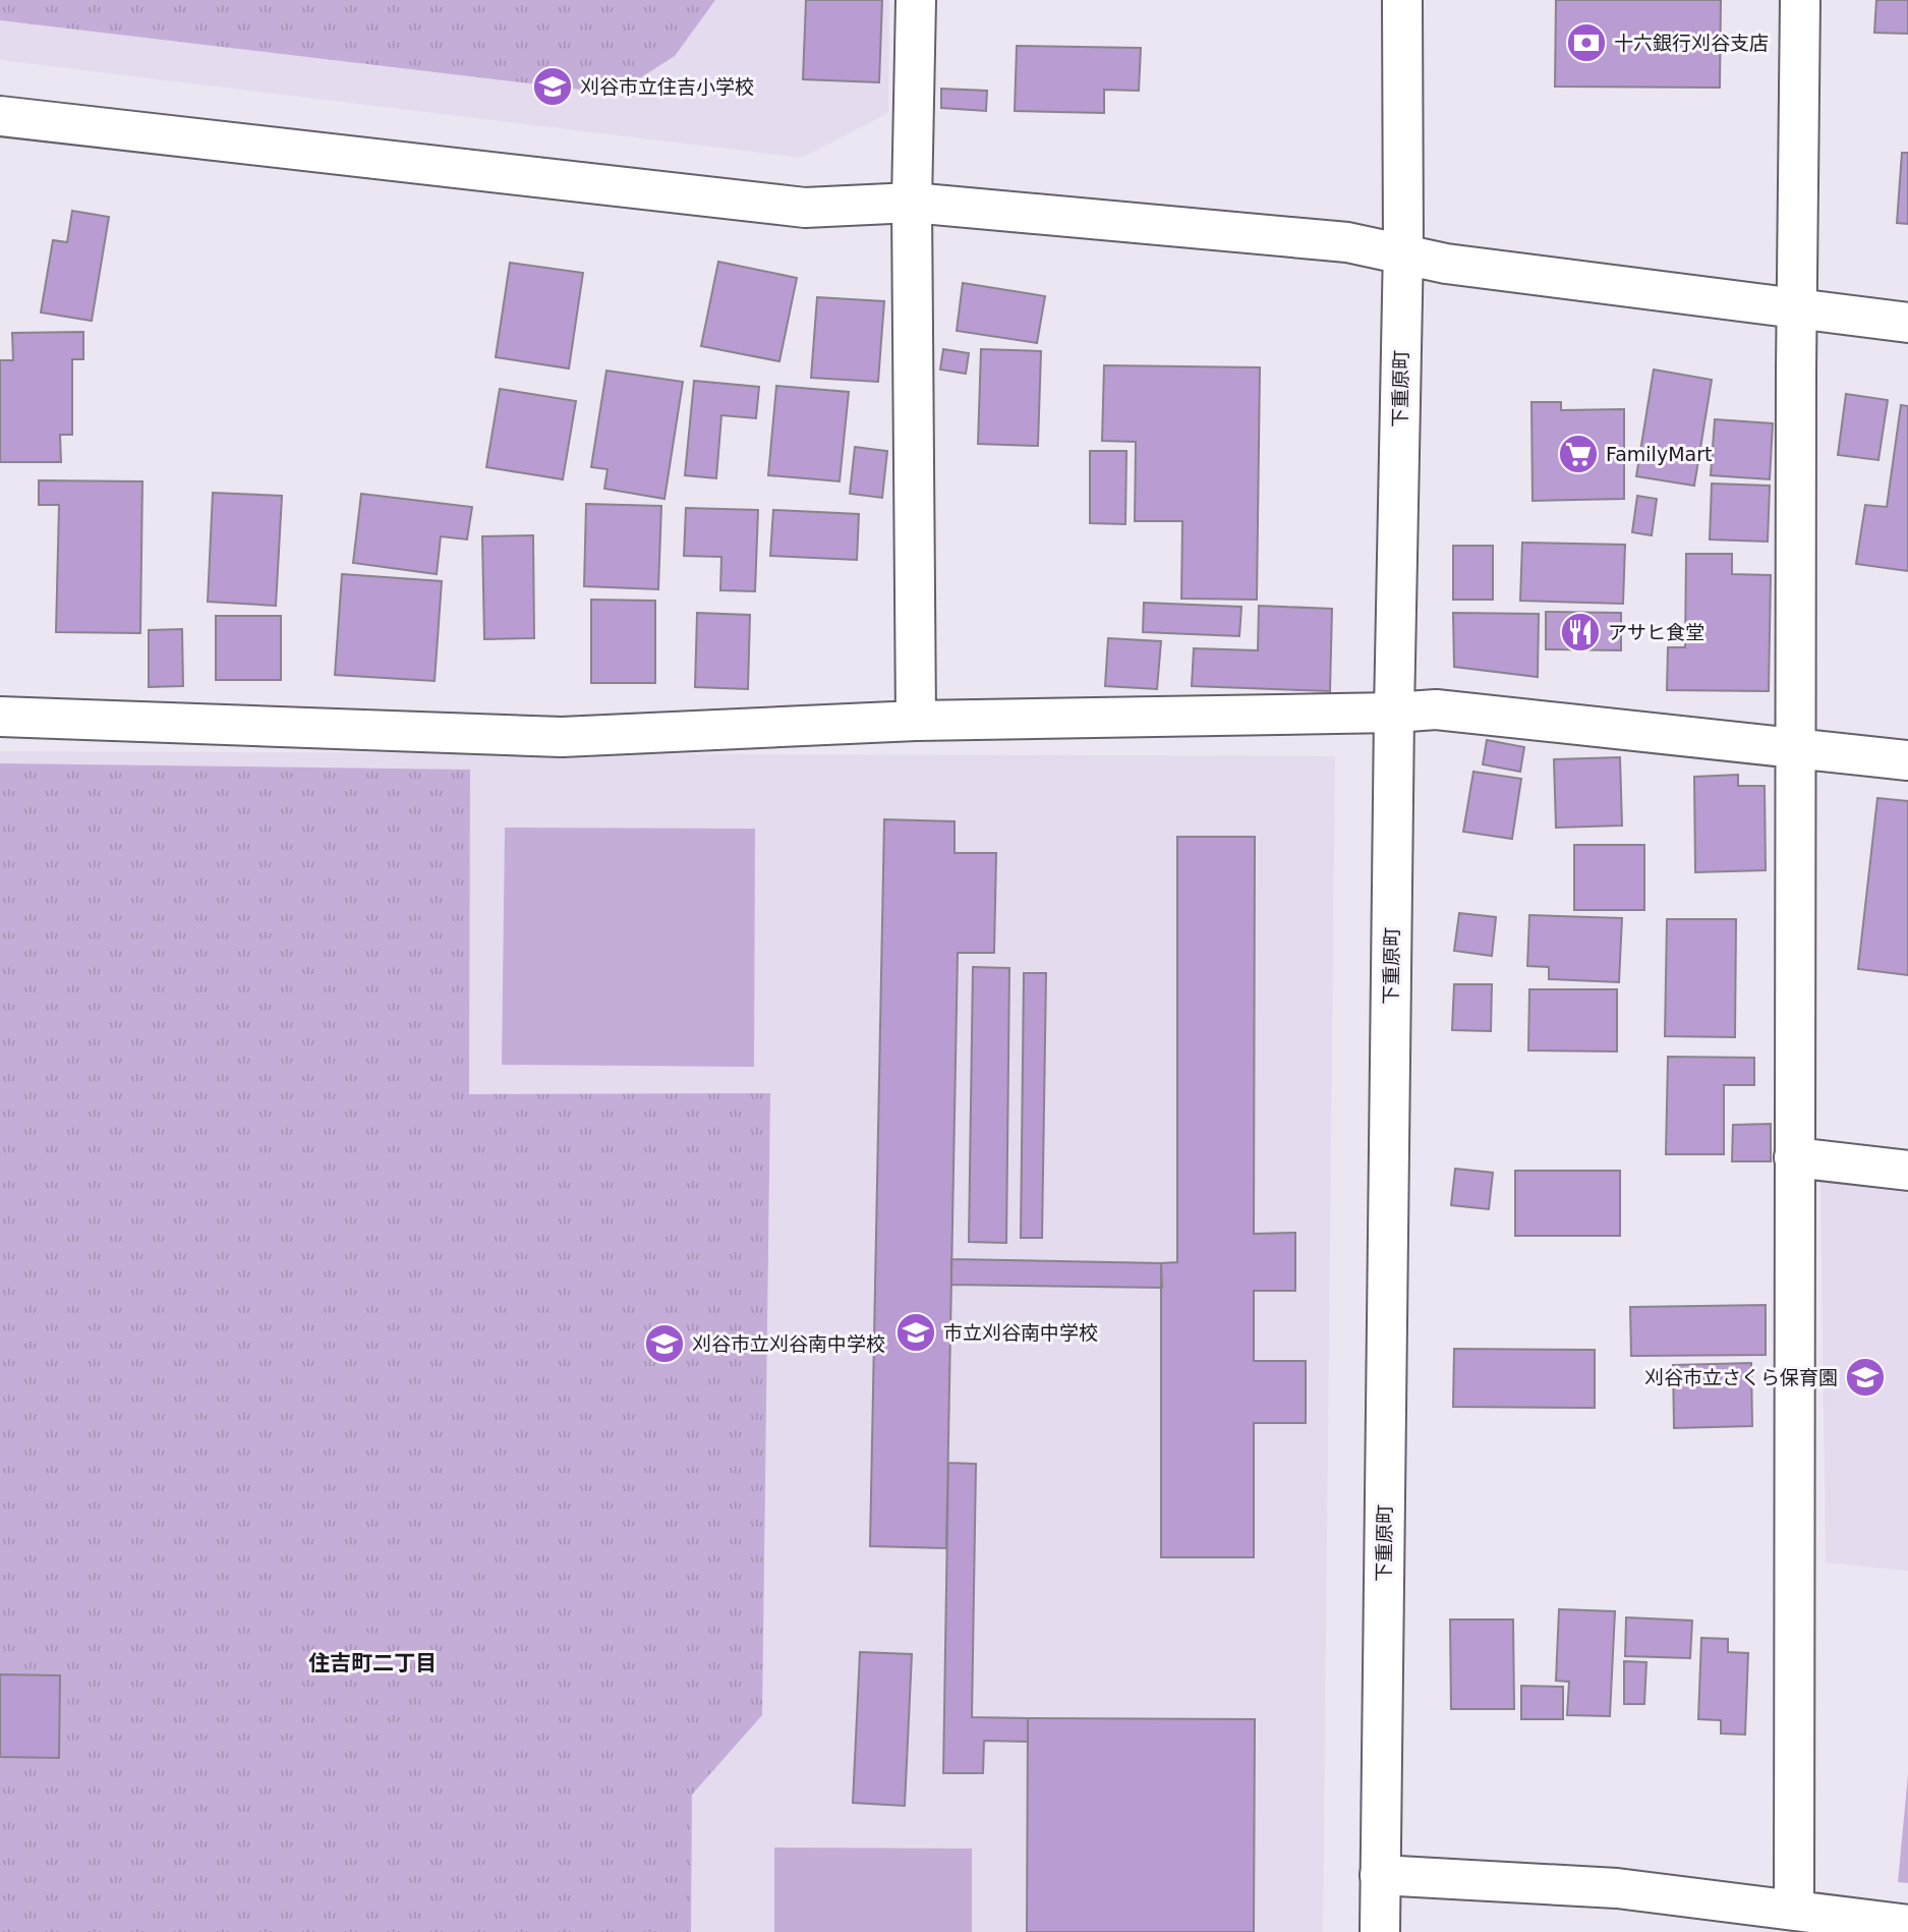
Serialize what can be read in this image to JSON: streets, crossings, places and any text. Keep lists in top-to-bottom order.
{
  "streets": {
    "street": ["下重原町"]
  },
  "districts": ["住吉町二丁目"],
  "places": {
    "bank": ["十六銀行刈谷支店"],
    "school or university": [
      "刈谷市立住吉小学校",
      "市立刈谷南中学校",
      "刈谷市立刈谷南中学校",
      "刈谷市立さくら保育園"
    ],
    "supermarket": ["FamilyMart"],
    "restaurant": ["アサヒ食堂"]
  }
}
